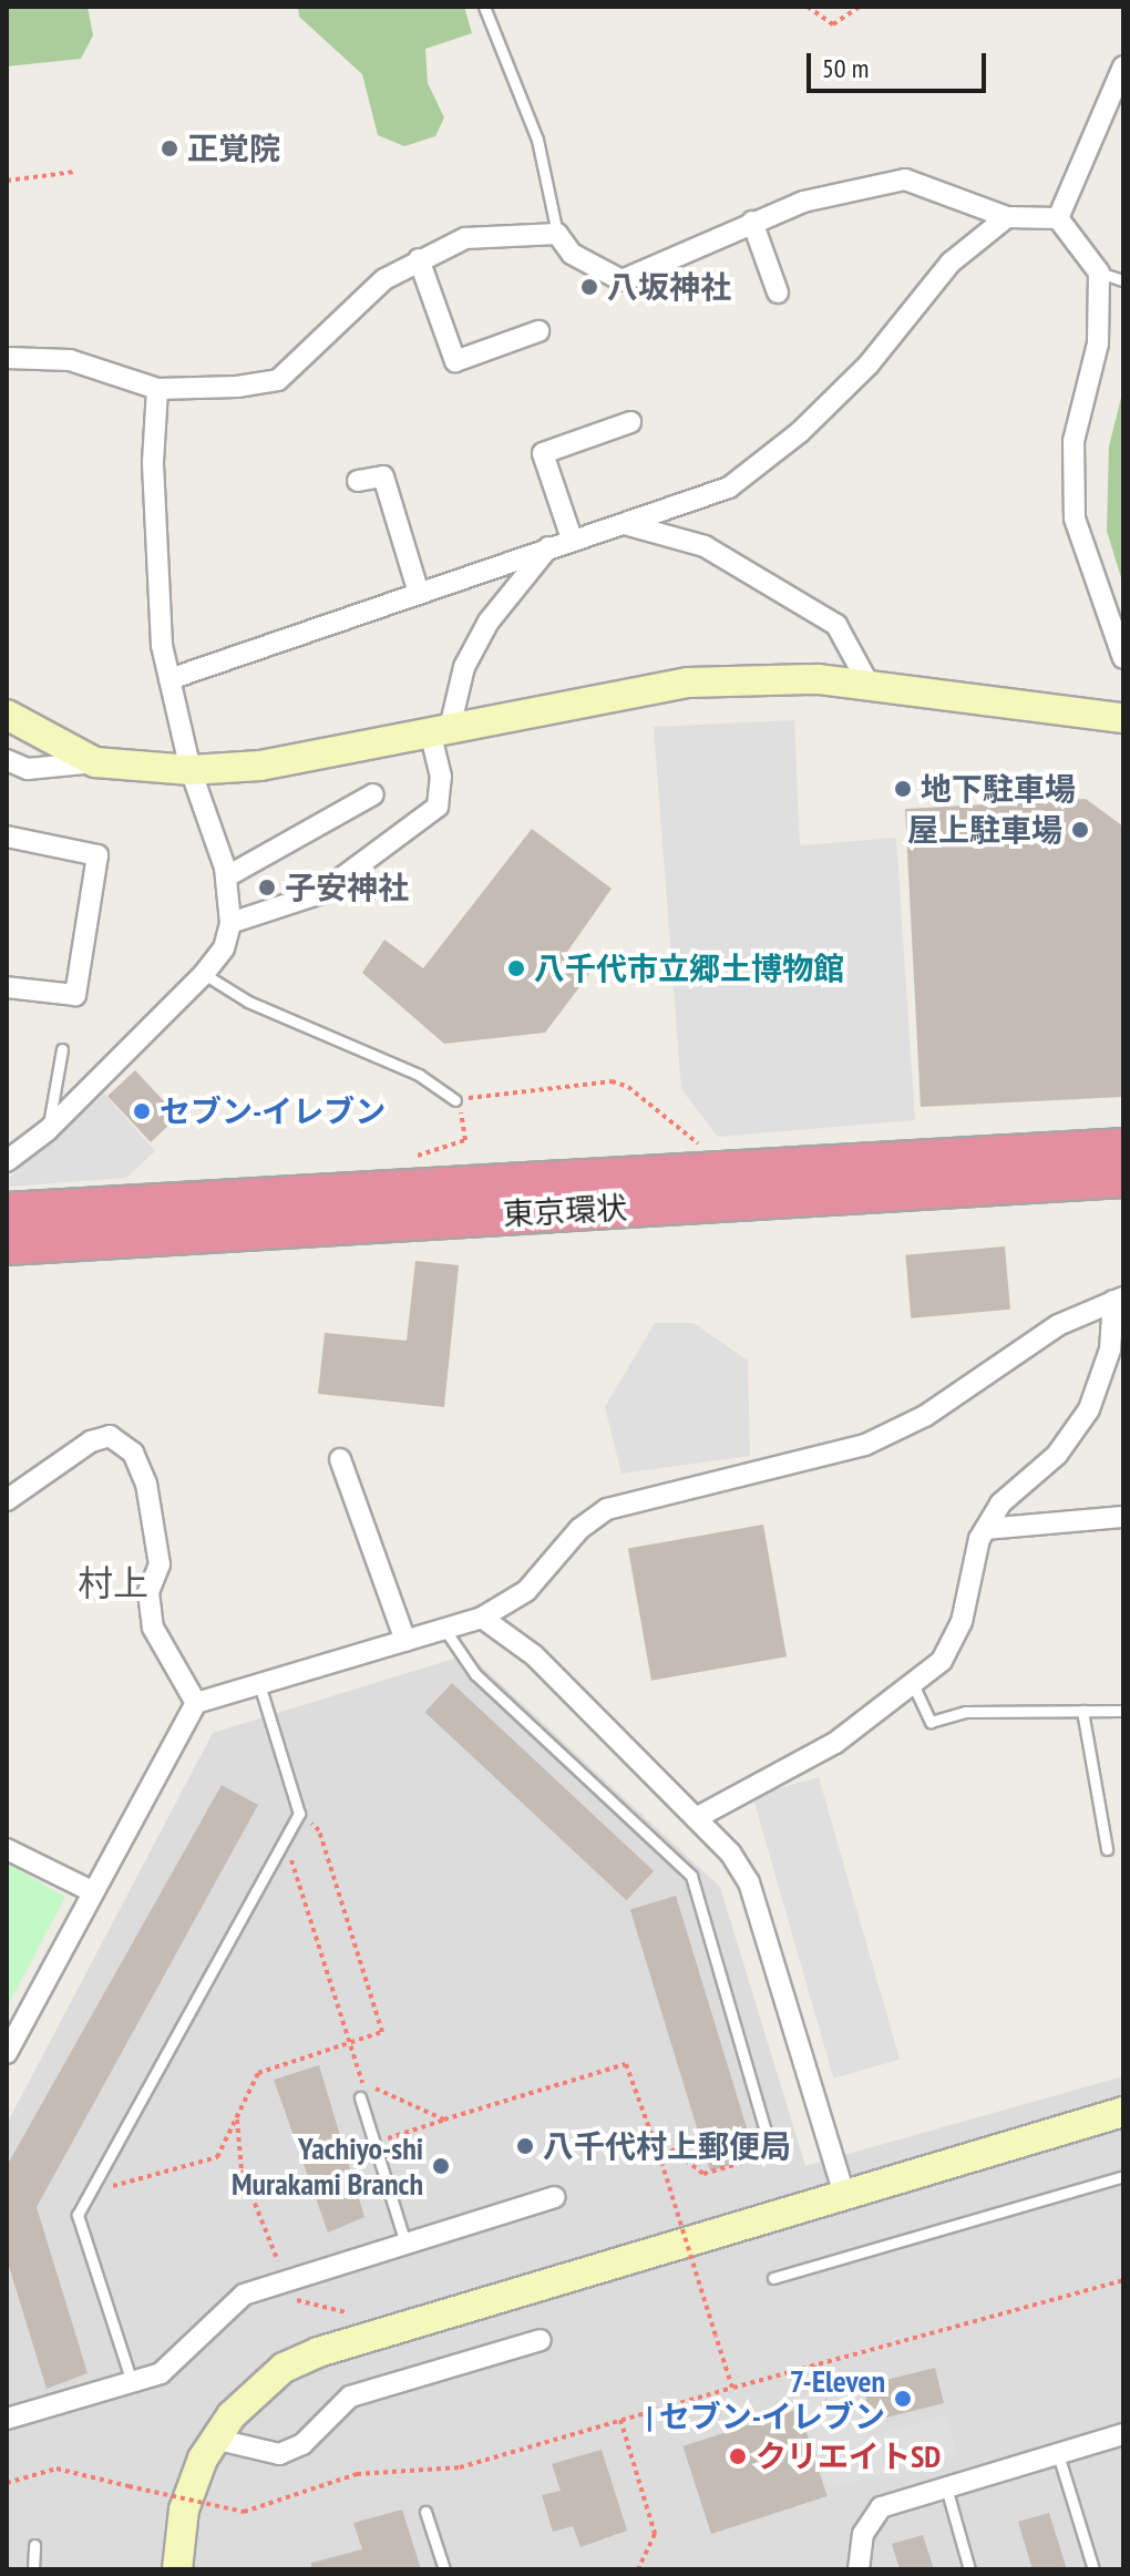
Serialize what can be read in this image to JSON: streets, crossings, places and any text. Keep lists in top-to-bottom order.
{
  "streets": {
    "highway": ["東京環状"]
  },
  "districts": ["村上"],
  "places": [
    "正覚院",
    "八坂神社",
    "地下駐車場",
    "屋上駐車場",
    "子安神社",
    "八千代市立郷土博物館",
    "セブン-イレブン",
    "八千代村上郵便局",
    "Yachiyo-shi Murakami Branch",
    "7-Eleven | セブン-イレブン",
    "クリエイトSD"
  ],
  "scale_bar": "50 m"
}
